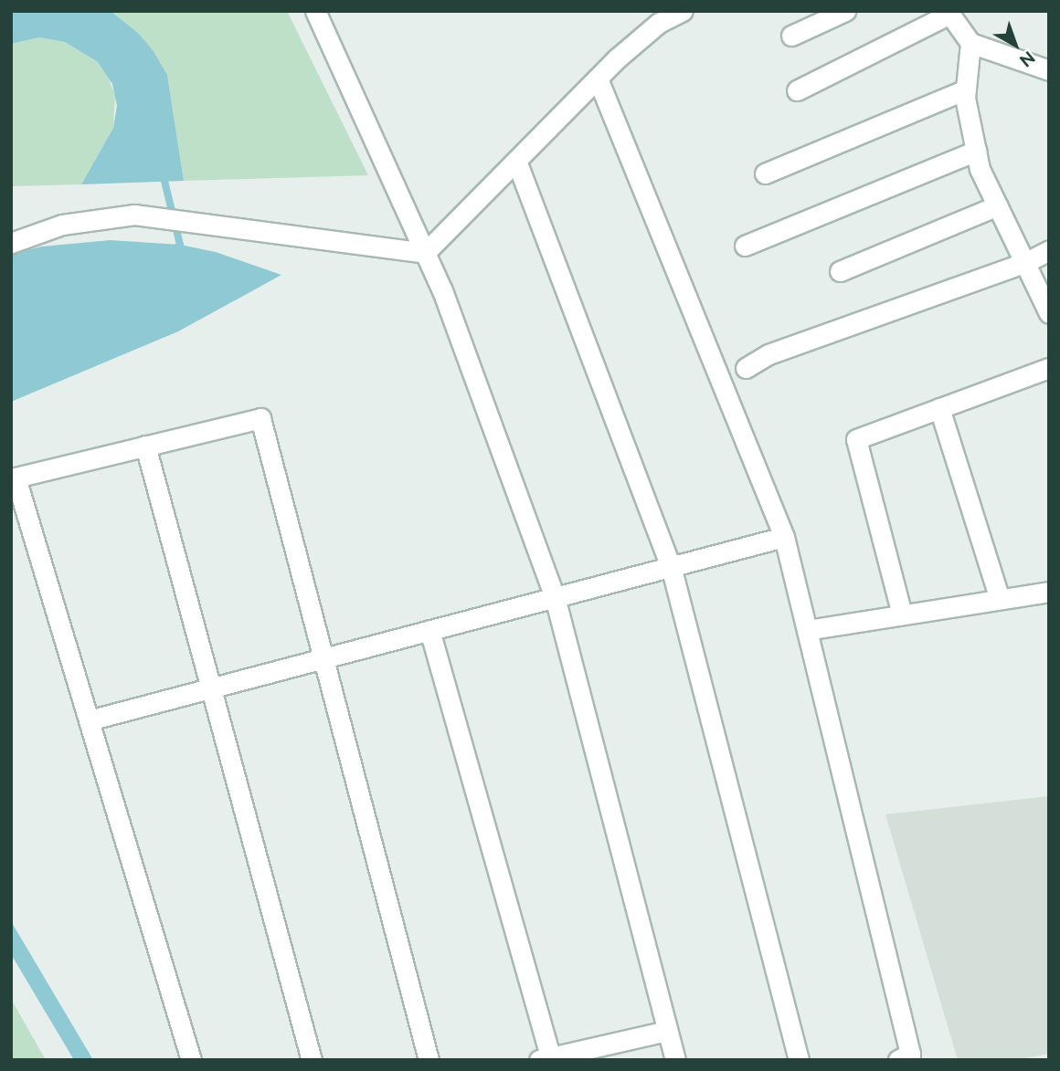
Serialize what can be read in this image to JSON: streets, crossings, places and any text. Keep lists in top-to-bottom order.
{
  "north": "bottom right"
}
